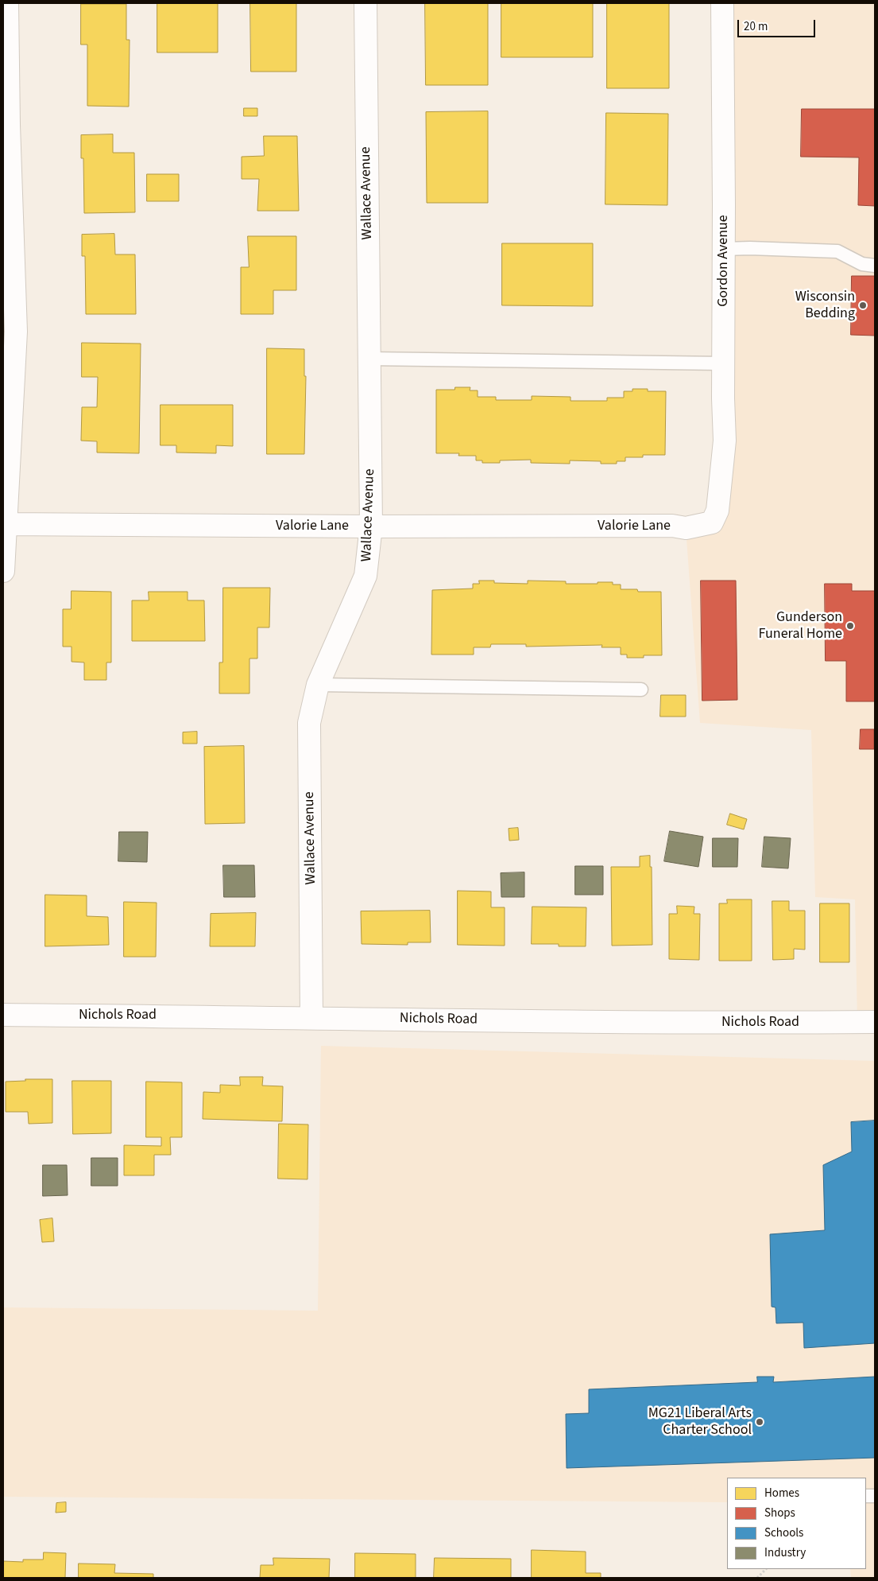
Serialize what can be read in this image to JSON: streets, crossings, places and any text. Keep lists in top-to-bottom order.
{
  "streets": {
    "street": [
      "Wallace Avenue",
      "Gordon Avenue",
      "Valorie Lane",
      "Nichols Road"
    ]
  },
  "crossings": [
    ["Wallace Avenue", "Valorie Lane"],
    ["Wallace Avenue", "Nichols Road"],
    ["Gordon Avenue", "Valorie Lane"]
  ],
  "places": ["Wisconsin Bedding", "Gunderson Funeral Home", "MG21 Liberal Arts Charter School"],
  "legend": [
    "Homes",
    "Shops",
    "Schools",
    "Industry"
  ],
  "scale_bar": "20 m"
}
